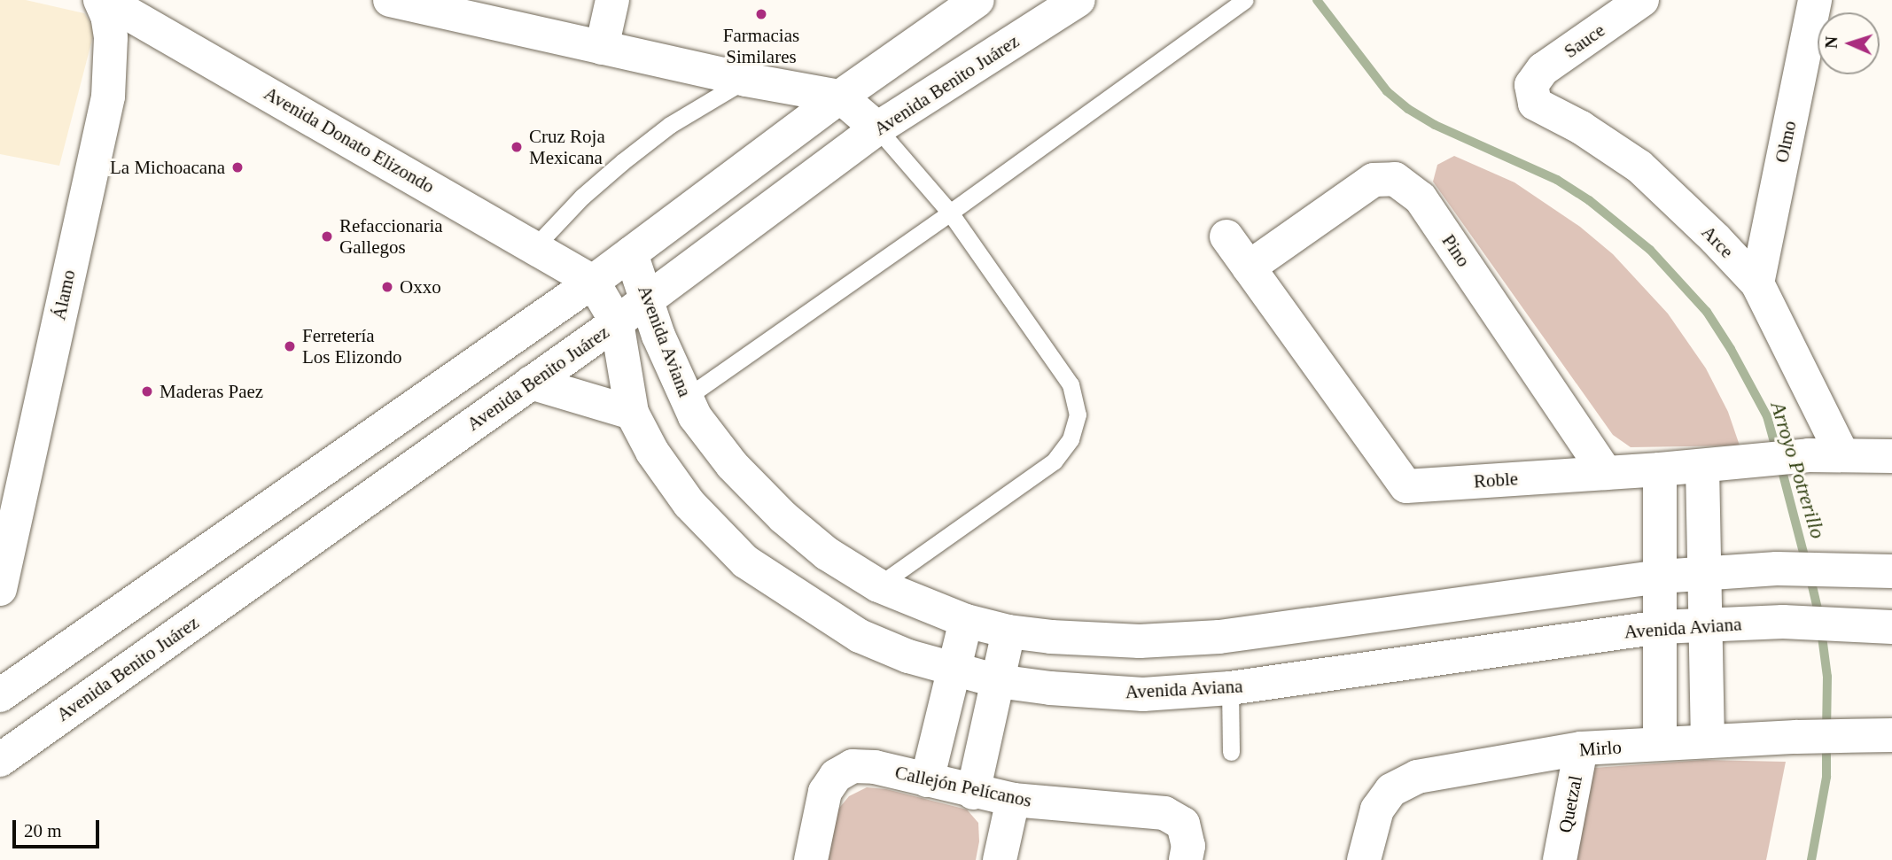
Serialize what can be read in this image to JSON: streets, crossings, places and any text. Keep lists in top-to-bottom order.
{
  "streets": {
    "street": [
      "Sauce",
      "Avenida Benito Juárez",
      "Avenida Donato Elizondo",
      "Olmo",
      "Arce",
      "Pino",
      "Álamo",
      "Avenida Aviana",
      "Roble",
      "Mirlo",
      "Callejón Pelícanos",
      "Quetzal"
    ]
  },
  "crossings": [
    ["Sauce", "Arce"],
    ["Avenida Benito Juárez", "Avenida Aviana"],
    ["Avenida Donato Elizondo", "Álamo"],
    ["Olmo", "Arce"],
    ["Arce", "Roble"],
    ["Pino", "Roble"],
    ["Mirlo", "Quetzal"]
  ],
  "water": ["Arroyo Potrerillo"],
  "places": [
    "Farmacias Similares",
    "Cruz Roja Mexicana",
    "La Michoacana",
    "Refaccionaria Gallegos",
    "Oxxo",
    "Ferretería Los Elizondo",
    "Maderas Paez"
  ],
  "scale_bar": "20 m",
  "north": "left"
}
